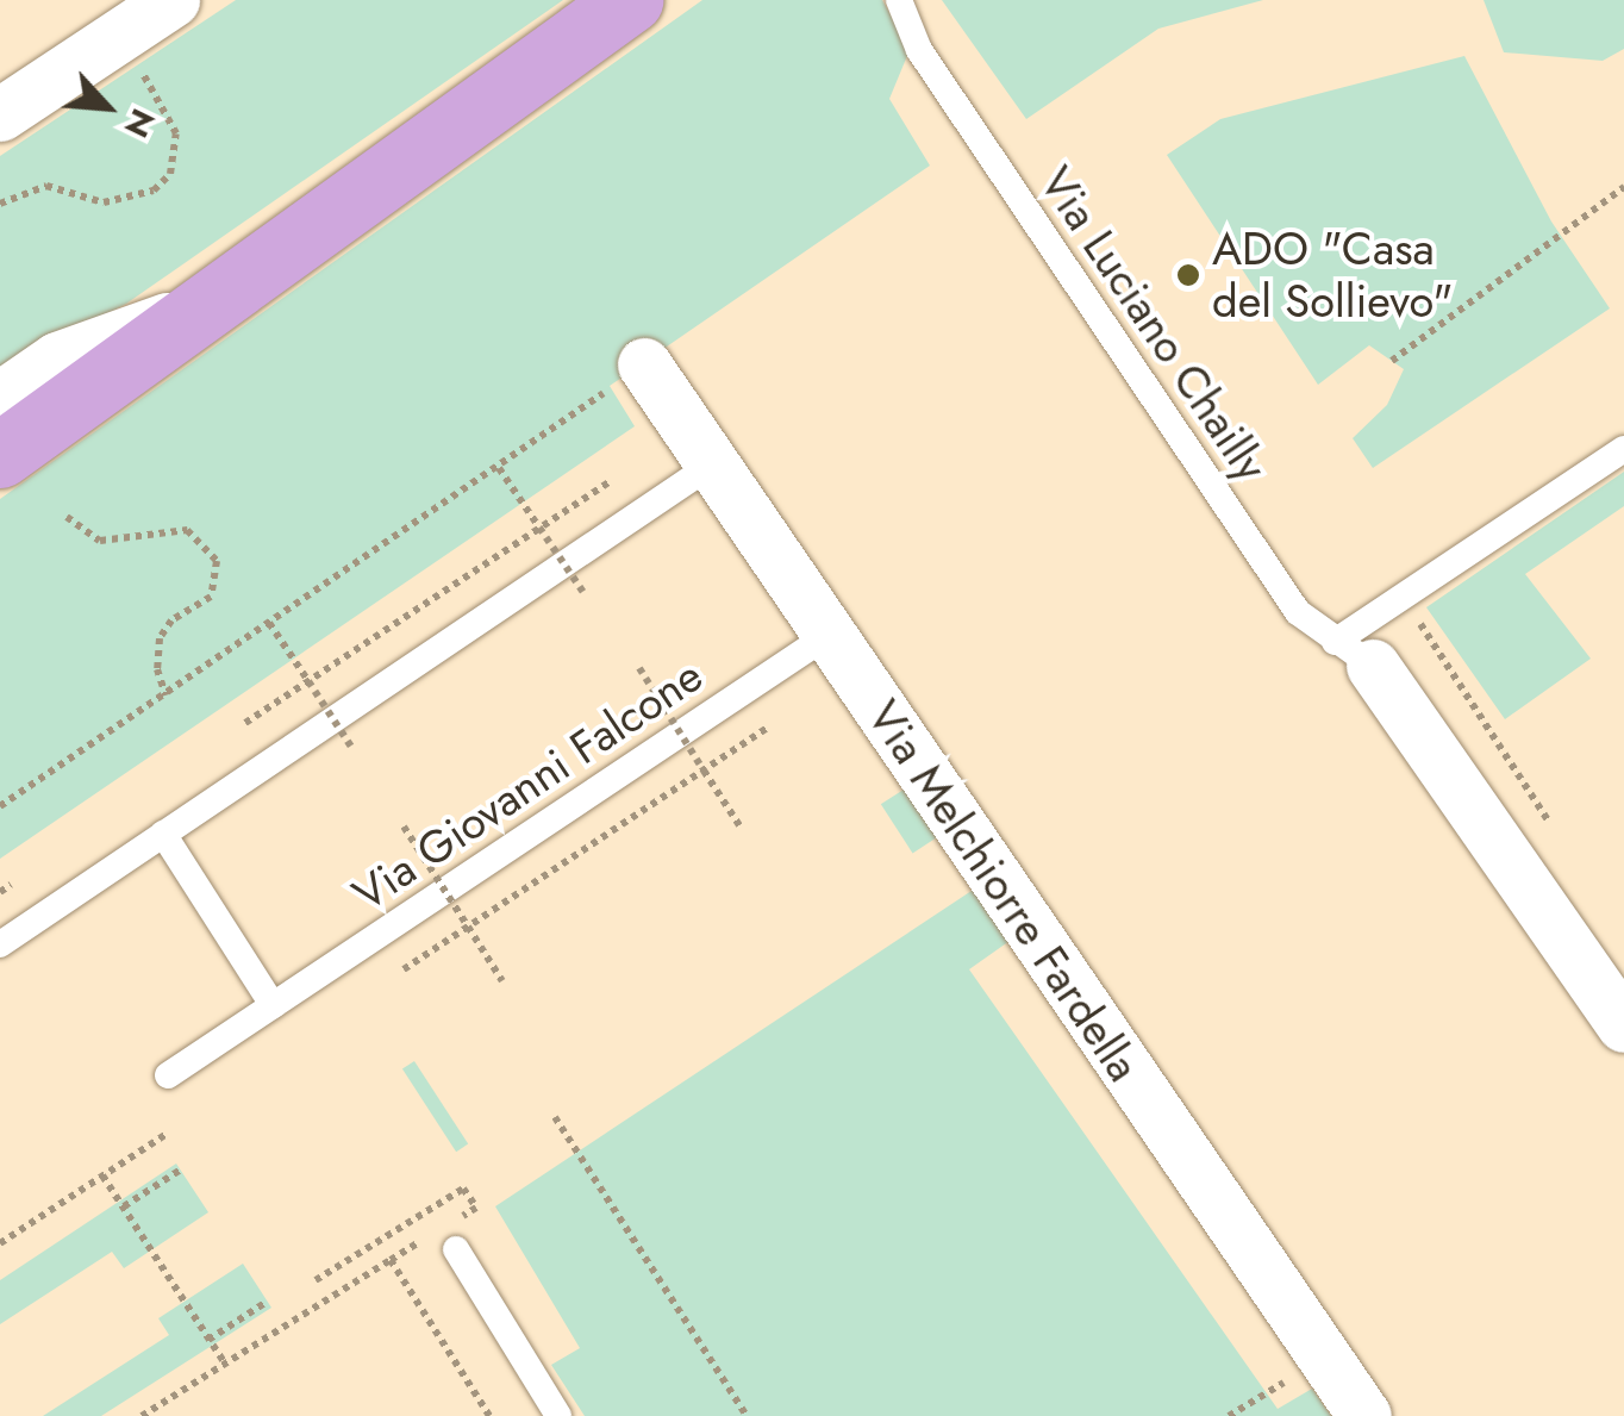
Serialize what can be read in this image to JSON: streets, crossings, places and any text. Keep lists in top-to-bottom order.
{
  "streets": {
    "street": ["Via Melchiorre Fardella"],
    "lane": ["Via Luciano Chailly", "Via Giovanni Falcone"]
  },
  "crossings": [
    ["Via Giovanni Falcone", "Via Melchiorre Fardella"]
  ],
  "places": ["ADO \"Casa del Sollievo\""],
  "north": "bottom right"
}
